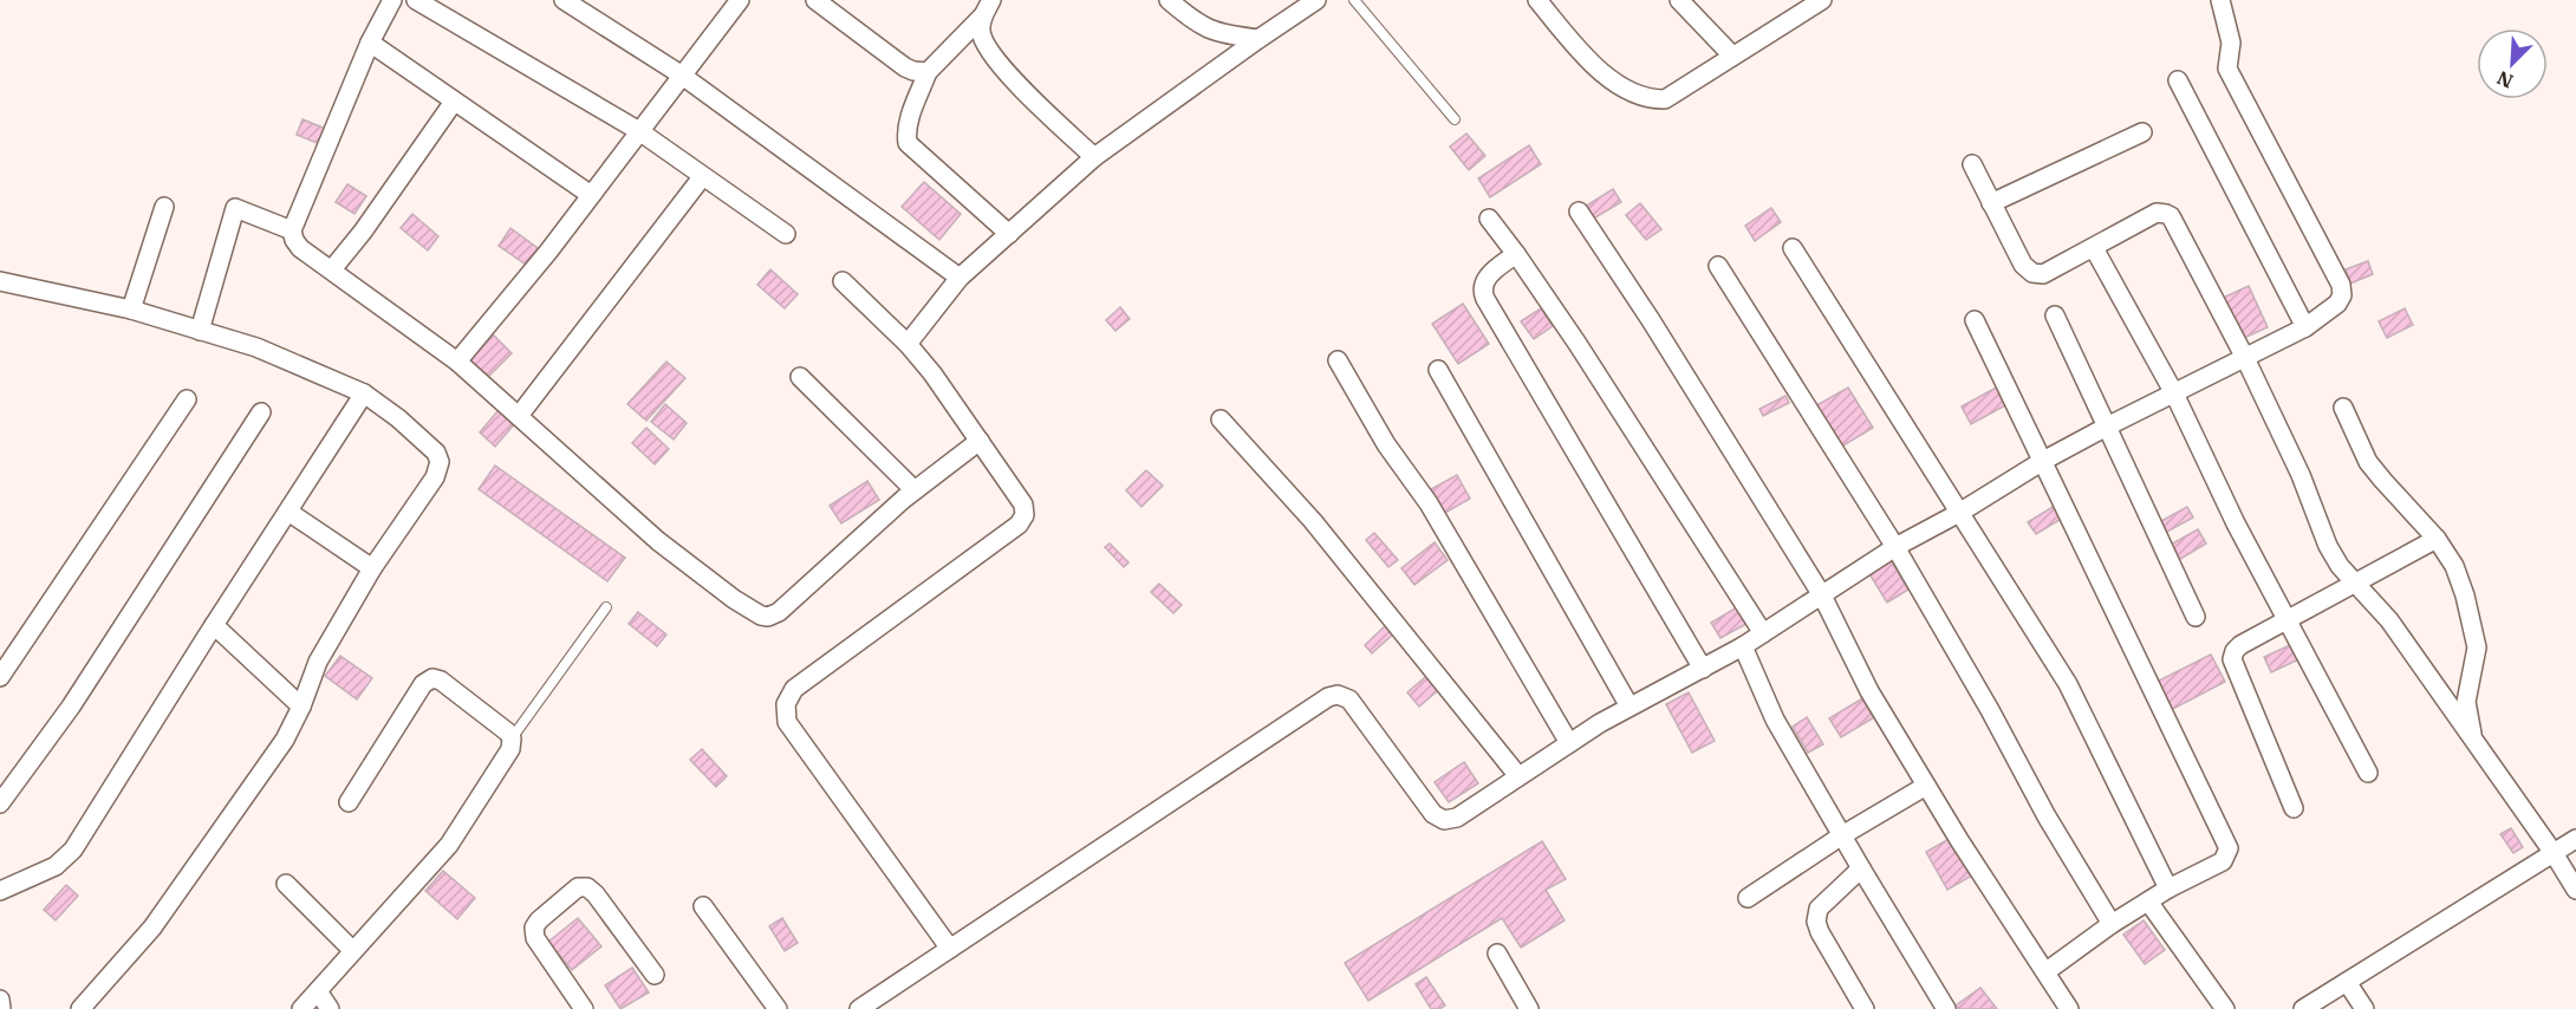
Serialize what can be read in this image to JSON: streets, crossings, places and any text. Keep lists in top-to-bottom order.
{
  "north": "bottom left"
}
